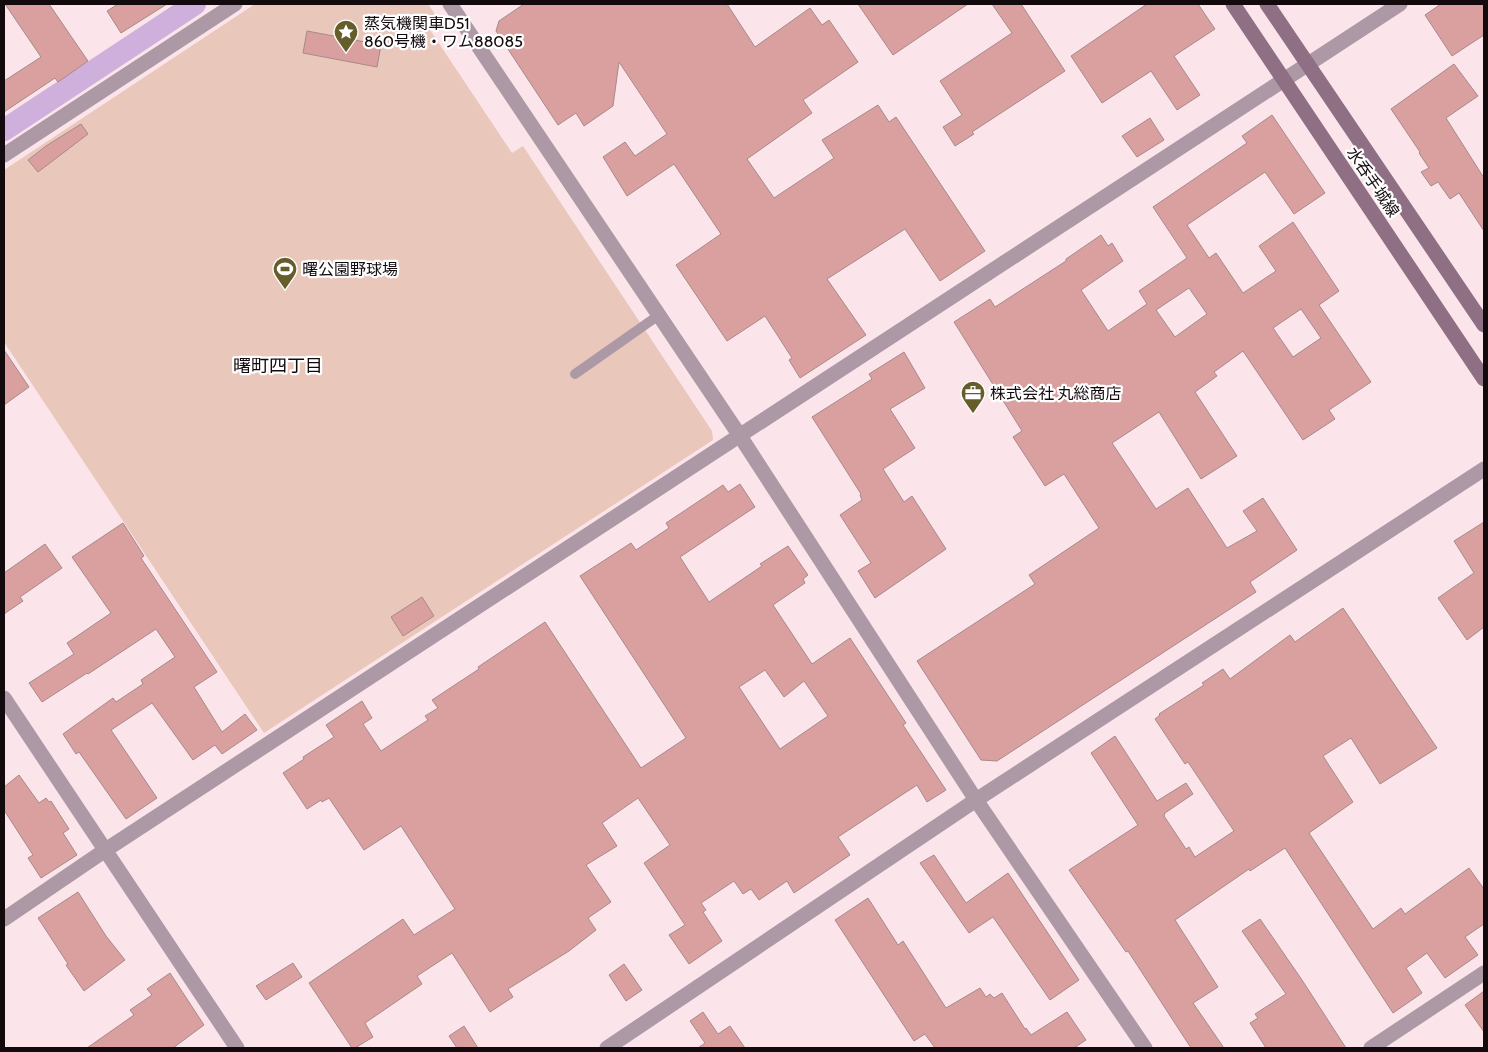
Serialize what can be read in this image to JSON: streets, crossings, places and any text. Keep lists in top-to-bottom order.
{
  "streets": {
    "main road": ["水呑手城線"]
  },
  "districts": ["曙町四丁目"],
  "places": {
    "place": ["蒸気機関車D51 860号機・ワム88085"],
    "sports": ["曙公園野球場"],
    "office": ["株式会社 丸総商店"]
  }
}
